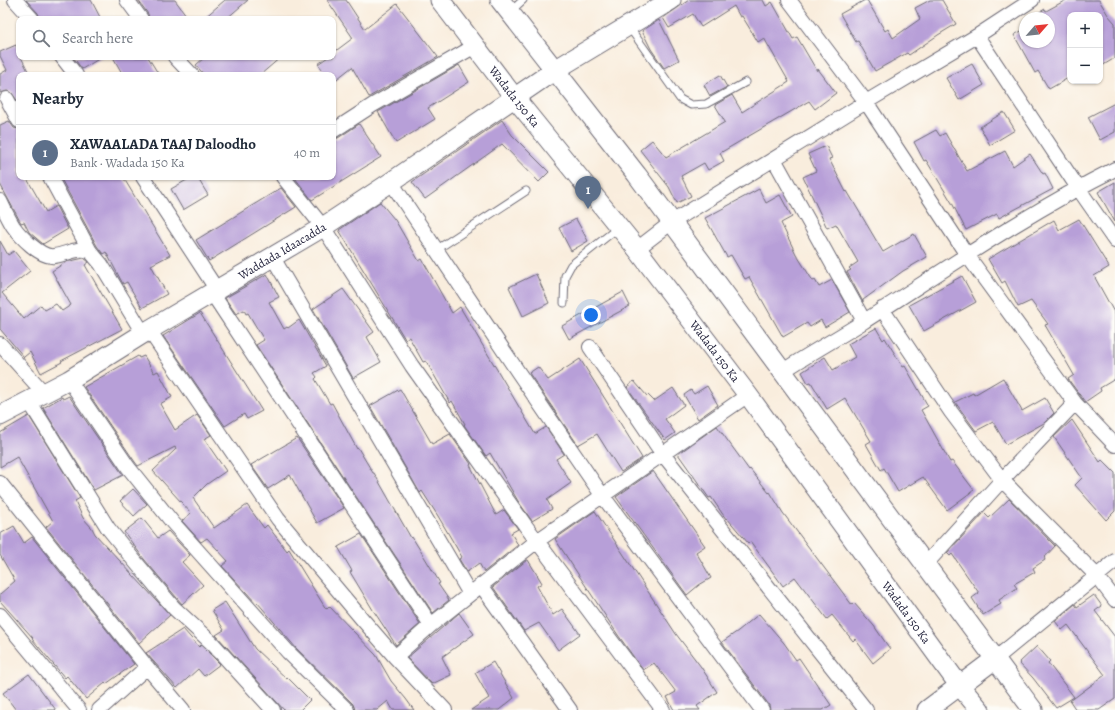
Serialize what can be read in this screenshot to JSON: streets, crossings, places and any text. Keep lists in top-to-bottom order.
{
  "streets": {
    "street": ["Wadada 150 Ka", "Waddada Idaacadda"]
  },
  "crossings": [
    ["Wadada 150 Ka", "Waddada Idaacadda"]
  ],
  "north": "top right",
  "page": {
    "map_buttons": ["+", "−"],
    "search": "Search here",
    "heading": "Nearby",
    "list": [
      {
        "mark": "1",
        "name": "XAWAALADA TAAJ Daloodho",
        "note": "Bank · Wadada 150 Ka",
        "value": "40 m"
      }
    ],
    "pins": "1"
  }
}
